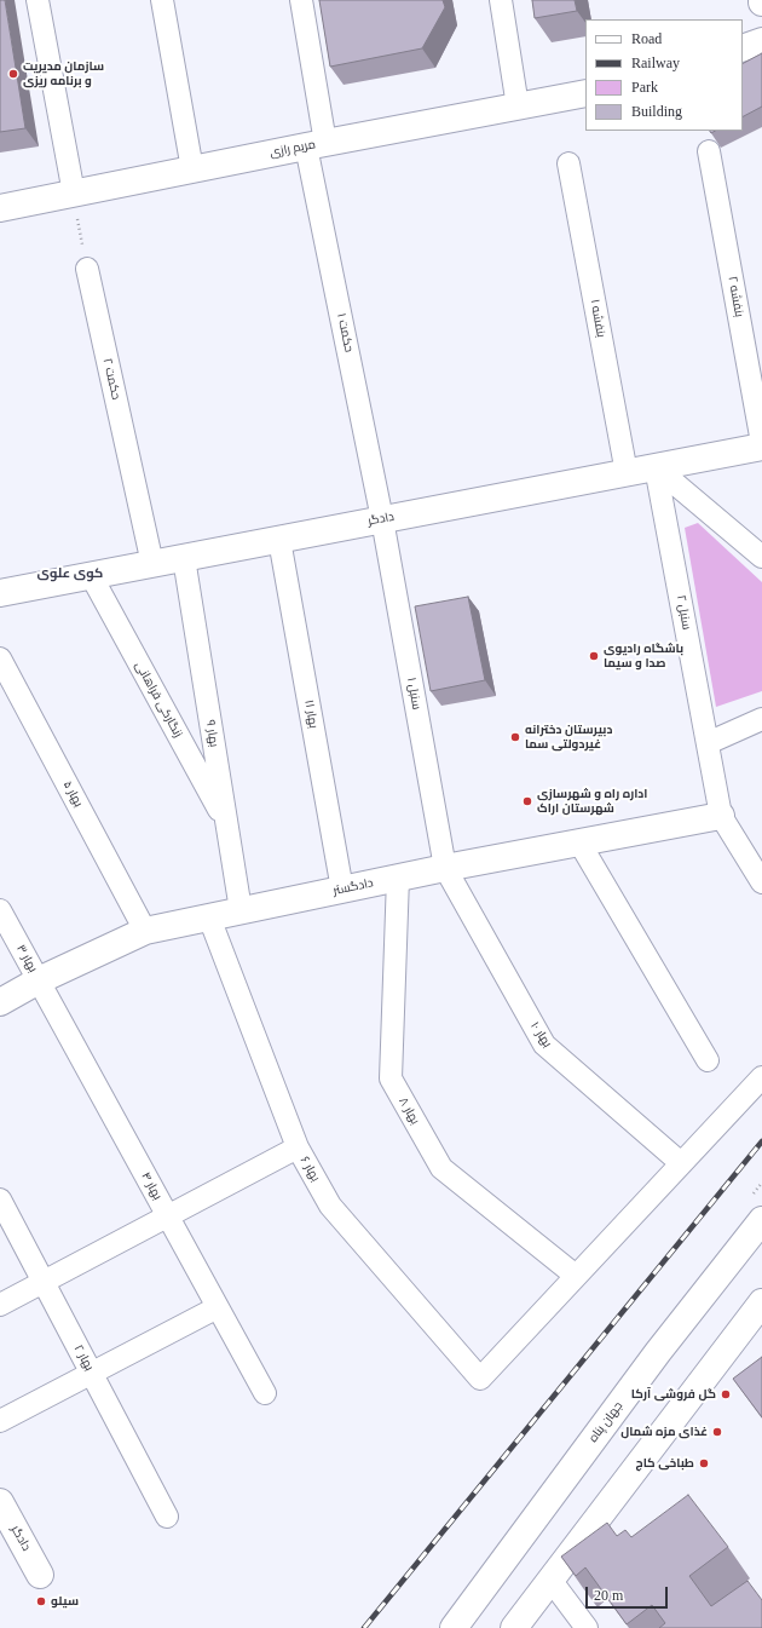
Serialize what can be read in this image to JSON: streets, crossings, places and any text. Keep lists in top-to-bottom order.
{
  "streets": {
    "street": [
      "مریم رازی",
      "بنفشه ۲",
      "بنفشه ۱",
      "حکمت ۱",
      "حکمت ۲",
      "دادگر",
      "سنبل ۲",
      "سنبل ۱",
      "زنگارکی فراهانی",
      "بهار ۱۱",
      "بهار ۹",
      "بهار ۵",
      "دادگستر",
      "بهار ۳",
      "بهار ۱۰",
      "بهار ۸",
      "بهار ۶",
      "بهار ۴",
      "بهار ۲",
      "جهان پناه"
    ]
  },
  "crossings": [
    ["مریم رازی", "حکمت ۱"],
    ["بنفشه ۱", "دادگر"],
    ["حکمت ۱", "دادگر"],
    ["حکمت ۱", "سنبل ۱"],
    ["حکمت ۲", "دادگر"],
    ["دادگر", "سنبل ۲"],
    ["دادگر", "سنبل ۱"],
    ["دادگر", "زنگارکی فراهانی"],
    ["دادگر", "بهار ۱۱"],
    ["دادگر", "بهار ۹"],
    ["سنبل ۲", "دادگستر"],
    ["سنبل ۱", "دادگستر"],
    ["سنبل ۱", "بهار ۱۰"],
    ["زنگارکی فراهانی", "بهار ۹"],
    ["بهار ۱۱", "دادگستر"],
    ["بهار ۹", "دادگستر"],
    ["بهار ۵", "دادگستر"],
    ["دادگستر", "بهار ۳"],
    ["دادگستر", "بهار ۱۰"],
    ["دادگستر", "بهار ۸"],
    ["دادگستر", "بهار ۶"],
    ["دادگستر", "بهار ۴"],
    ["بهار ۳", "بهار ۴"],
    ["بهار ۸", "بهار ۶"]
  ],
  "districts": ["کوی علوی"],
  "places": [
    "سازمان مدیریت و برنامه ریزی",
    "باشگاه رادیوی صدا و سیما",
    "دبیرستان دخترانه غیردولتی سما",
    "اداره راه و شهرسازی شهرستان اراک",
    "گل فروشی آرکا",
    "غذای مزه شمال",
    "طباخی کاج",
    "سیلو"
  ],
  "legend": [
    "Road",
    "Railway",
    "Park",
    "Building"
  ],
  "scale_bar": "20 m"
}
